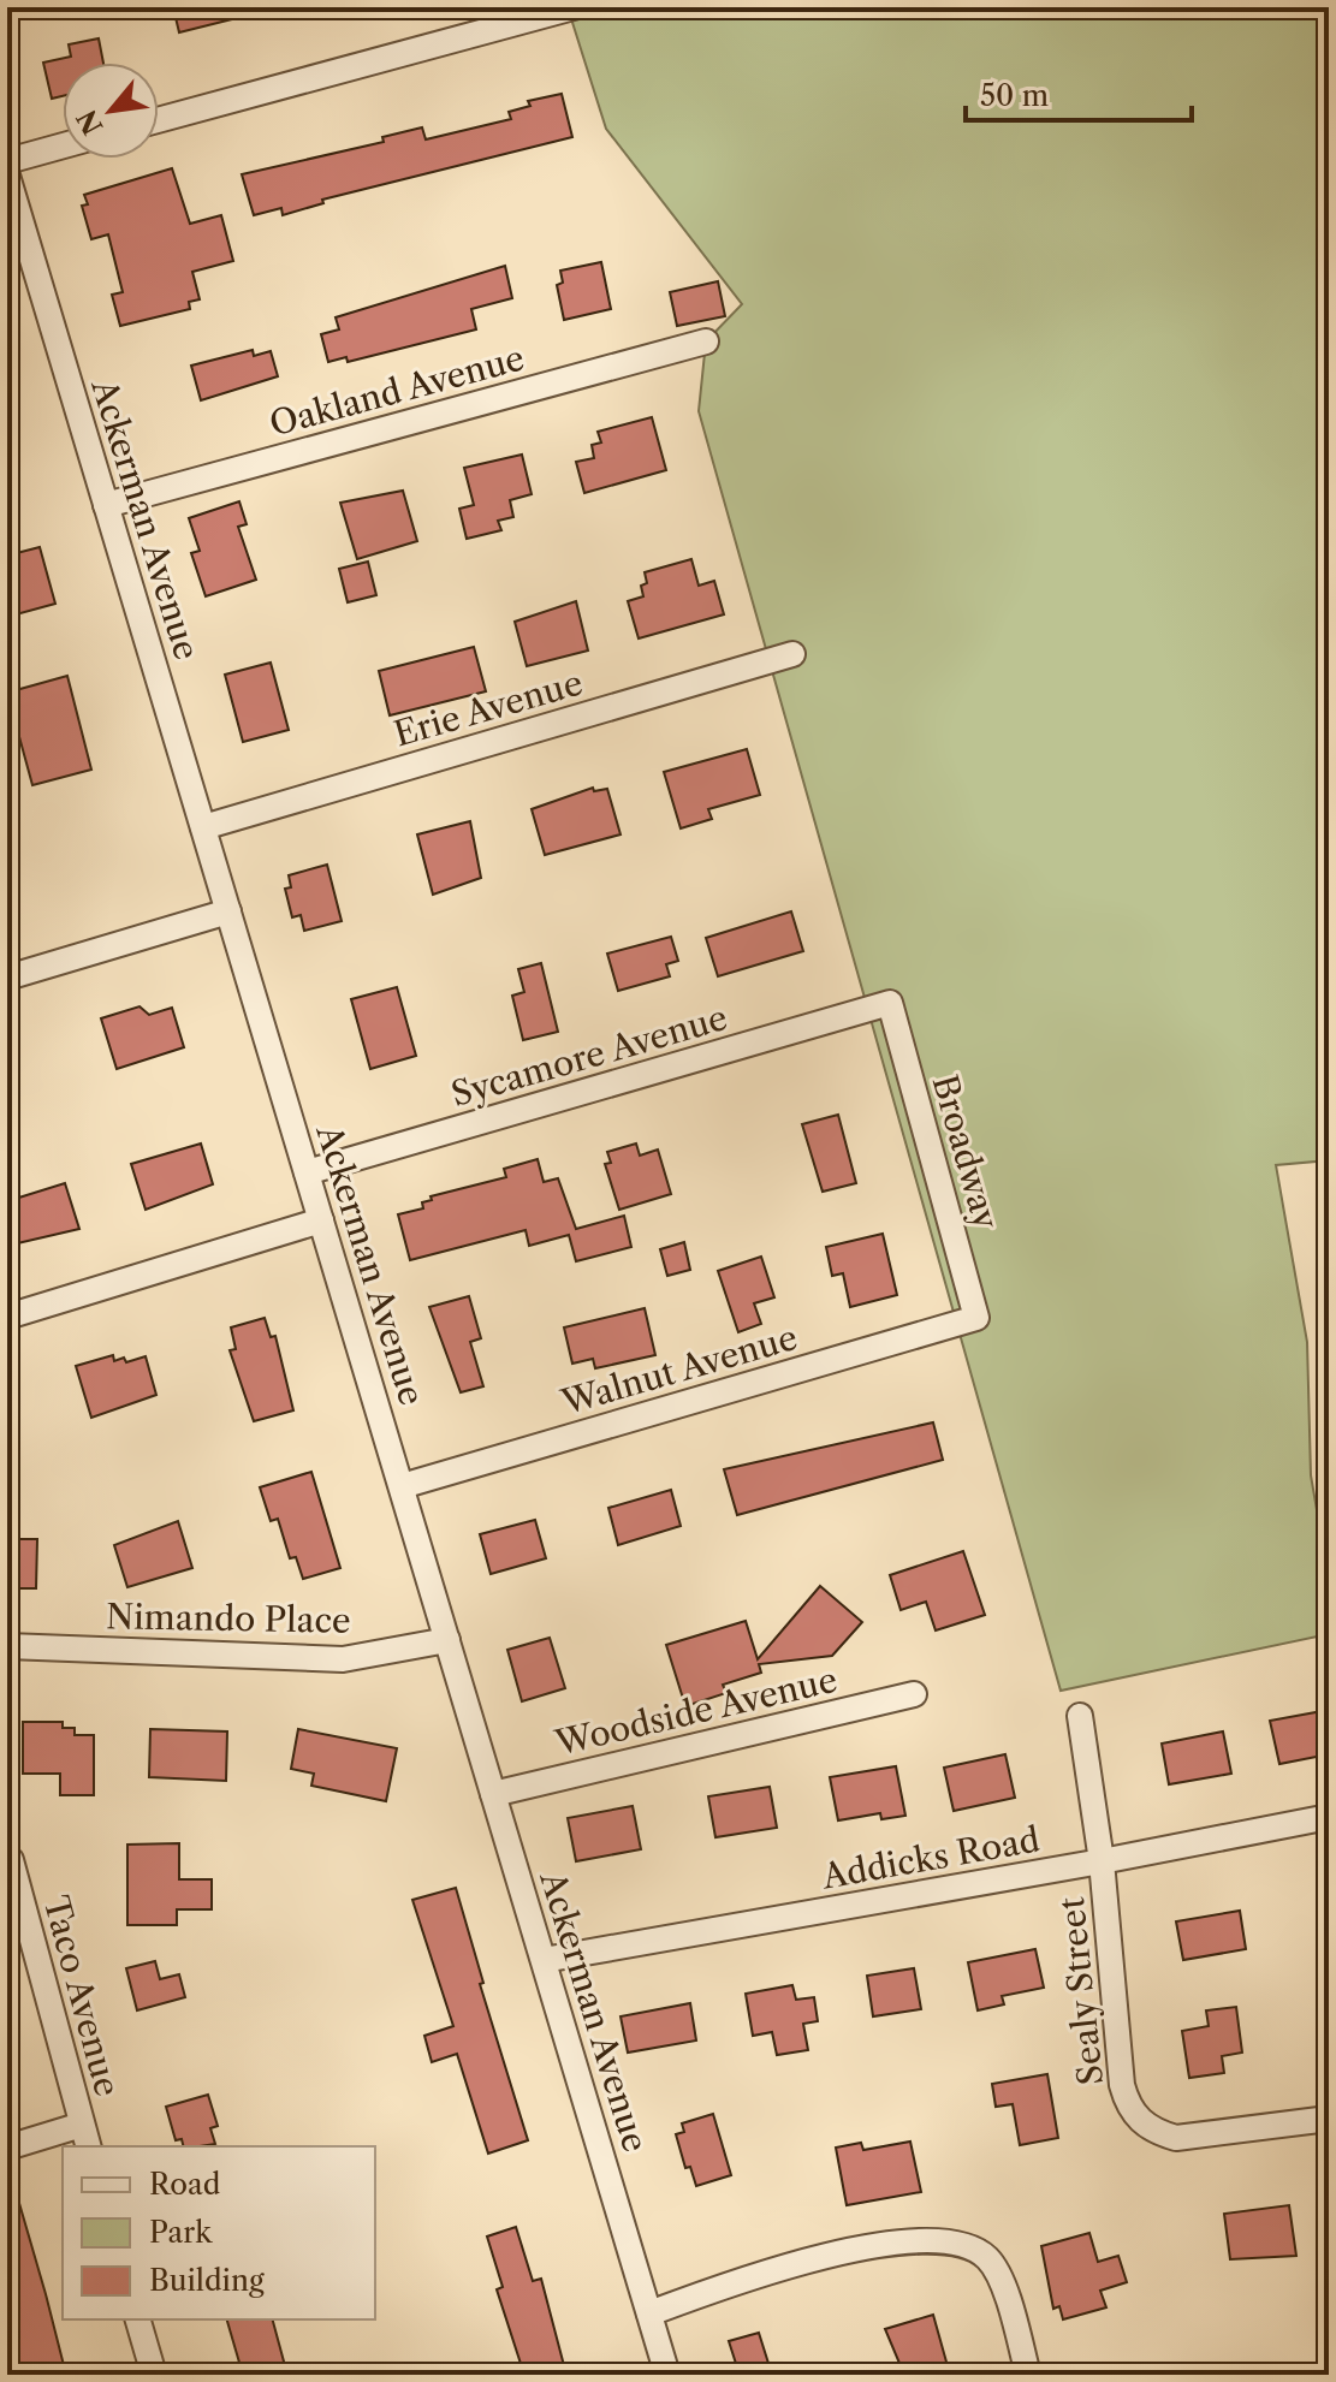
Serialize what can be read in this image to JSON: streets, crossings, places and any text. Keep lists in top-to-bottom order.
{
  "streets": {
    "street": [
      "Oakland Avenue",
      "Ackerman Avenue",
      "Erie Avenue",
      "Sycamore Avenue",
      "Broadway",
      "Walnut Avenue",
      "Nimando Place",
      "Woodside Avenue",
      "Addicks Road",
      "Sealy Street",
      "Taco Avenue"
    ]
  },
  "crossings": [
    ["Oakland Avenue", "Ackerman Avenue"],
    ["Ackerman Avenue", "Erie Avenue"],
    ["Ackerman Avenue", "Sycamore Avenue"],
    ["Ackerman Avenue", "Walnut Avenue"],
    ["Ackerman Avenue", "Nimando Place"],
    ["Ackerman Avenue", "Woodside Avenue"],
    ["Ackerman Avenue", "Addicks Road"],
    ["Sycamore Avenue", "Broadway"],
    ["Broadway", "Walnut Avenue"],
    ["Addicks Road", "Sealy Street"]
  ],
  "legend": ["Road", "Park", "Building"],
  "scale_bar": "50 m",
  "north": "bottom left"
}
